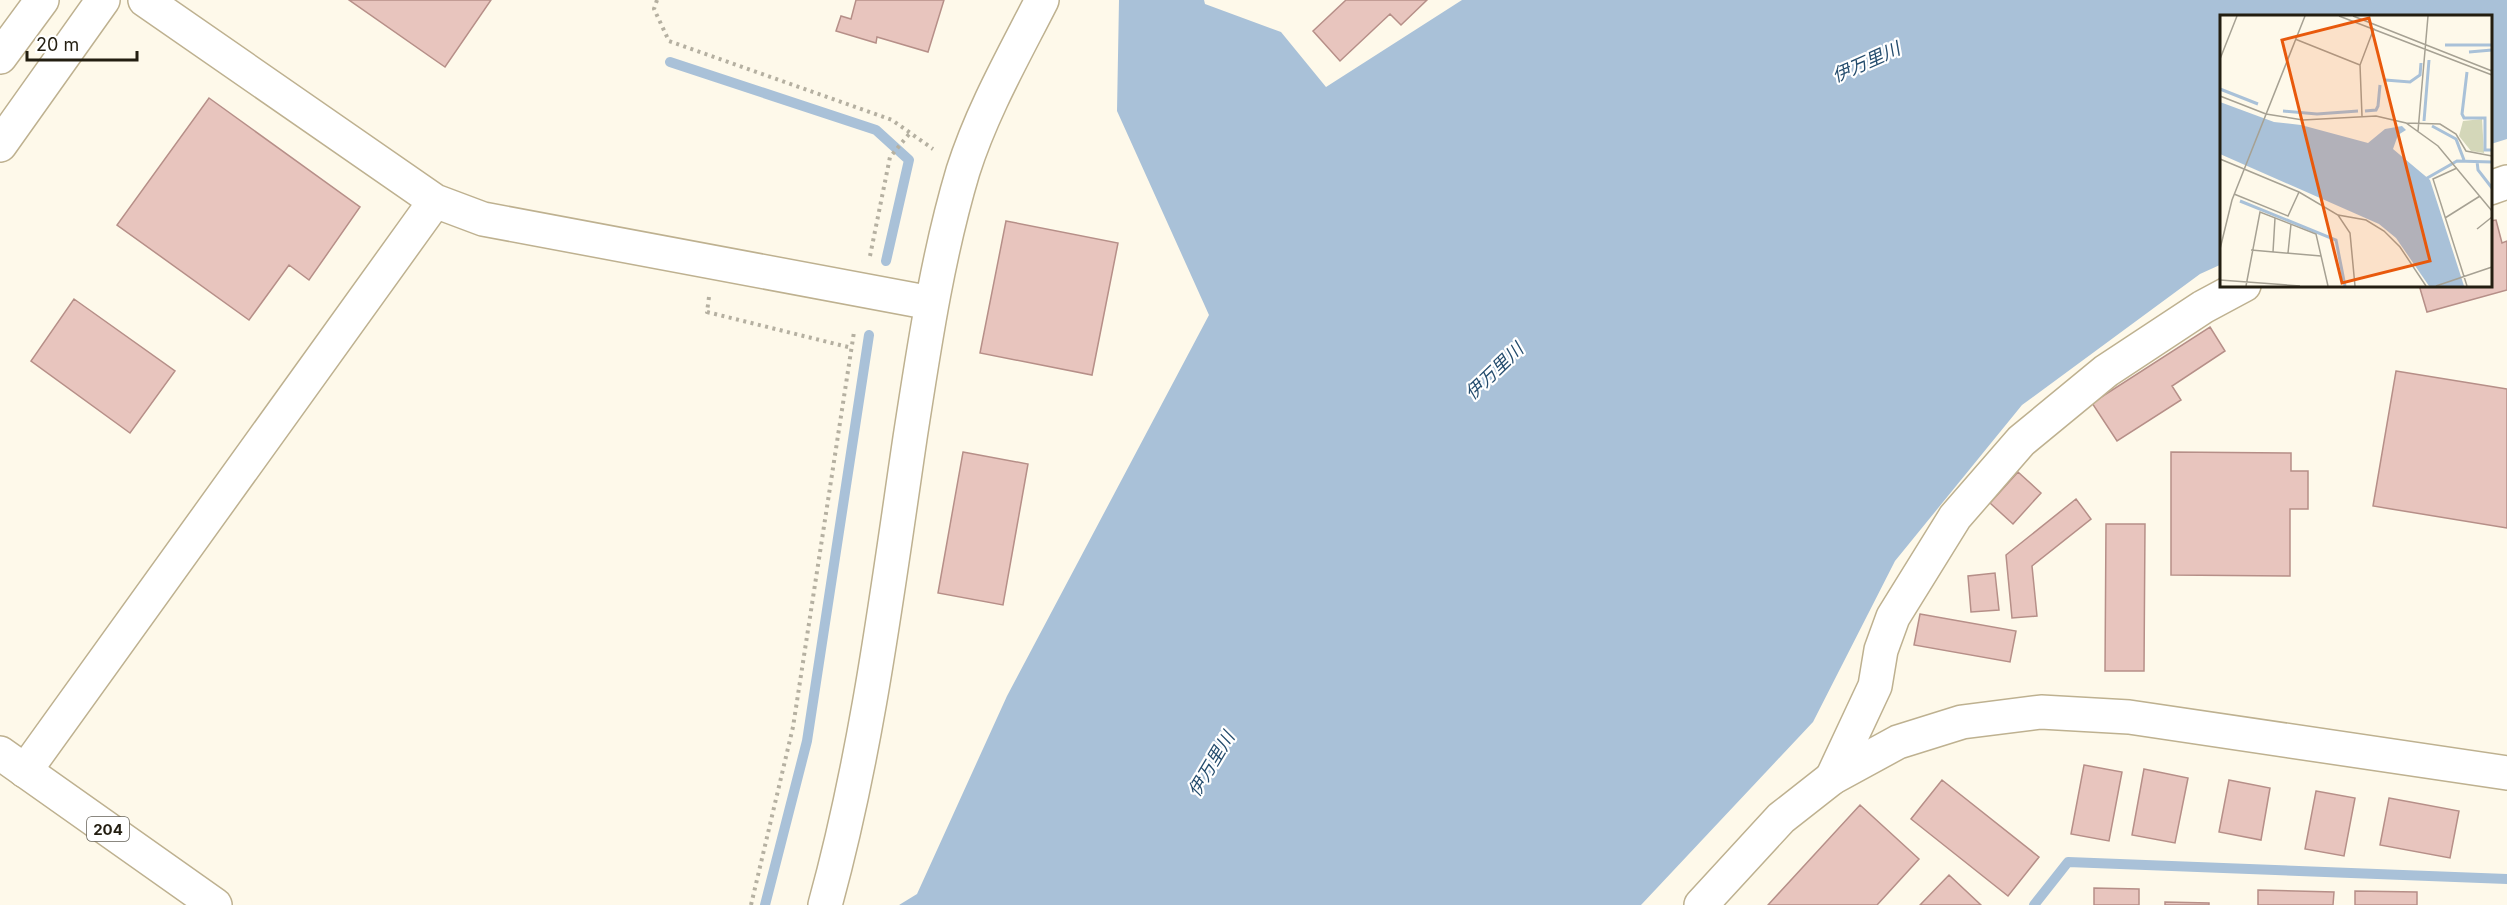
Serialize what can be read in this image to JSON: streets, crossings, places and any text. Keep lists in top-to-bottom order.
{
  "streets": {
    "main road": ["204"]
  },
  "water": ["伊万里川"],
  "scale_bar": "20 m"
}
